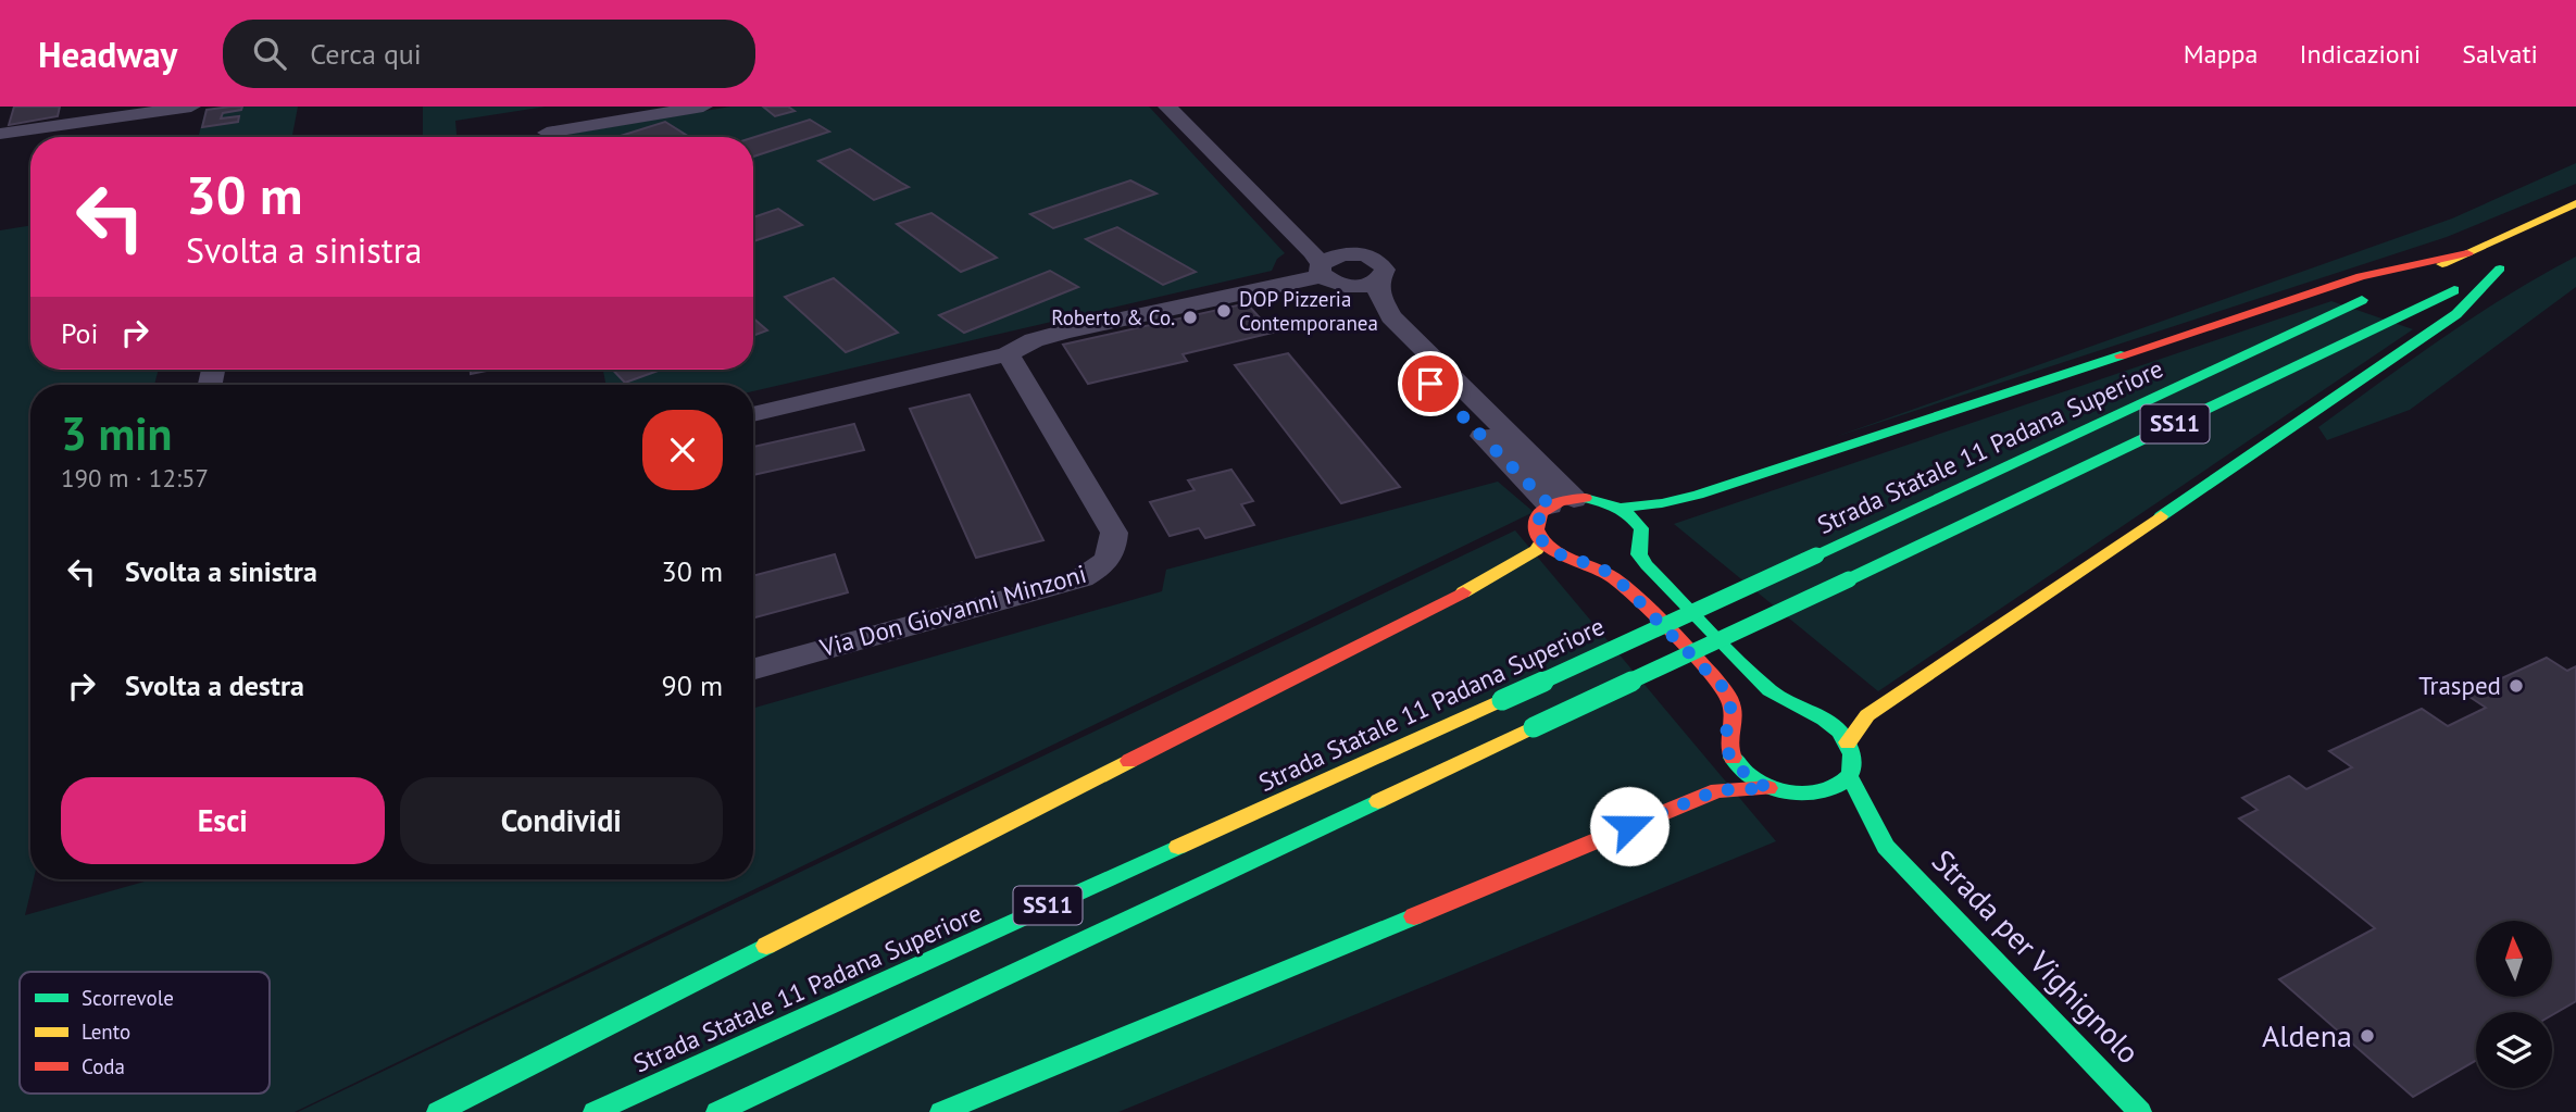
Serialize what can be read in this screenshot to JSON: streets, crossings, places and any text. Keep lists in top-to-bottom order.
{
  "streets": {
    "main road": ["SS11", "Strada Statale 11 Padana Superiore", "Strada per Vighignolo"],
    "street": ["Via Don Giovanni Minzoni"]
  },
  "places": [
    "DOP Pizzeria Contemporanea",
    "Roberto & Co.",
    "Trasped",
    "Aldena"
  ],
  "legend": ["Scorrevole", "Lento", "Coda"],
  "north": "top",
  "page": {
    "header": "Headway",
    "search": "Cerca qui",
    "nav": ["Mappa", "Indicazioni", "Salvati"],
    "turn": ["30 m", "Svolta a sinistra"],
    "then": "Poi",
    "heading": ["3 min", "190 m · 12:57"],
    "list": [
      {
        "name": "Svolta a sinistra",
        "value": "30 m"
      },
      {
        "name": "Svolta a destra",
        "value": "90 m"
      }
    ],
    "buttons": ["Esci", "Condividi"]
  }
}
